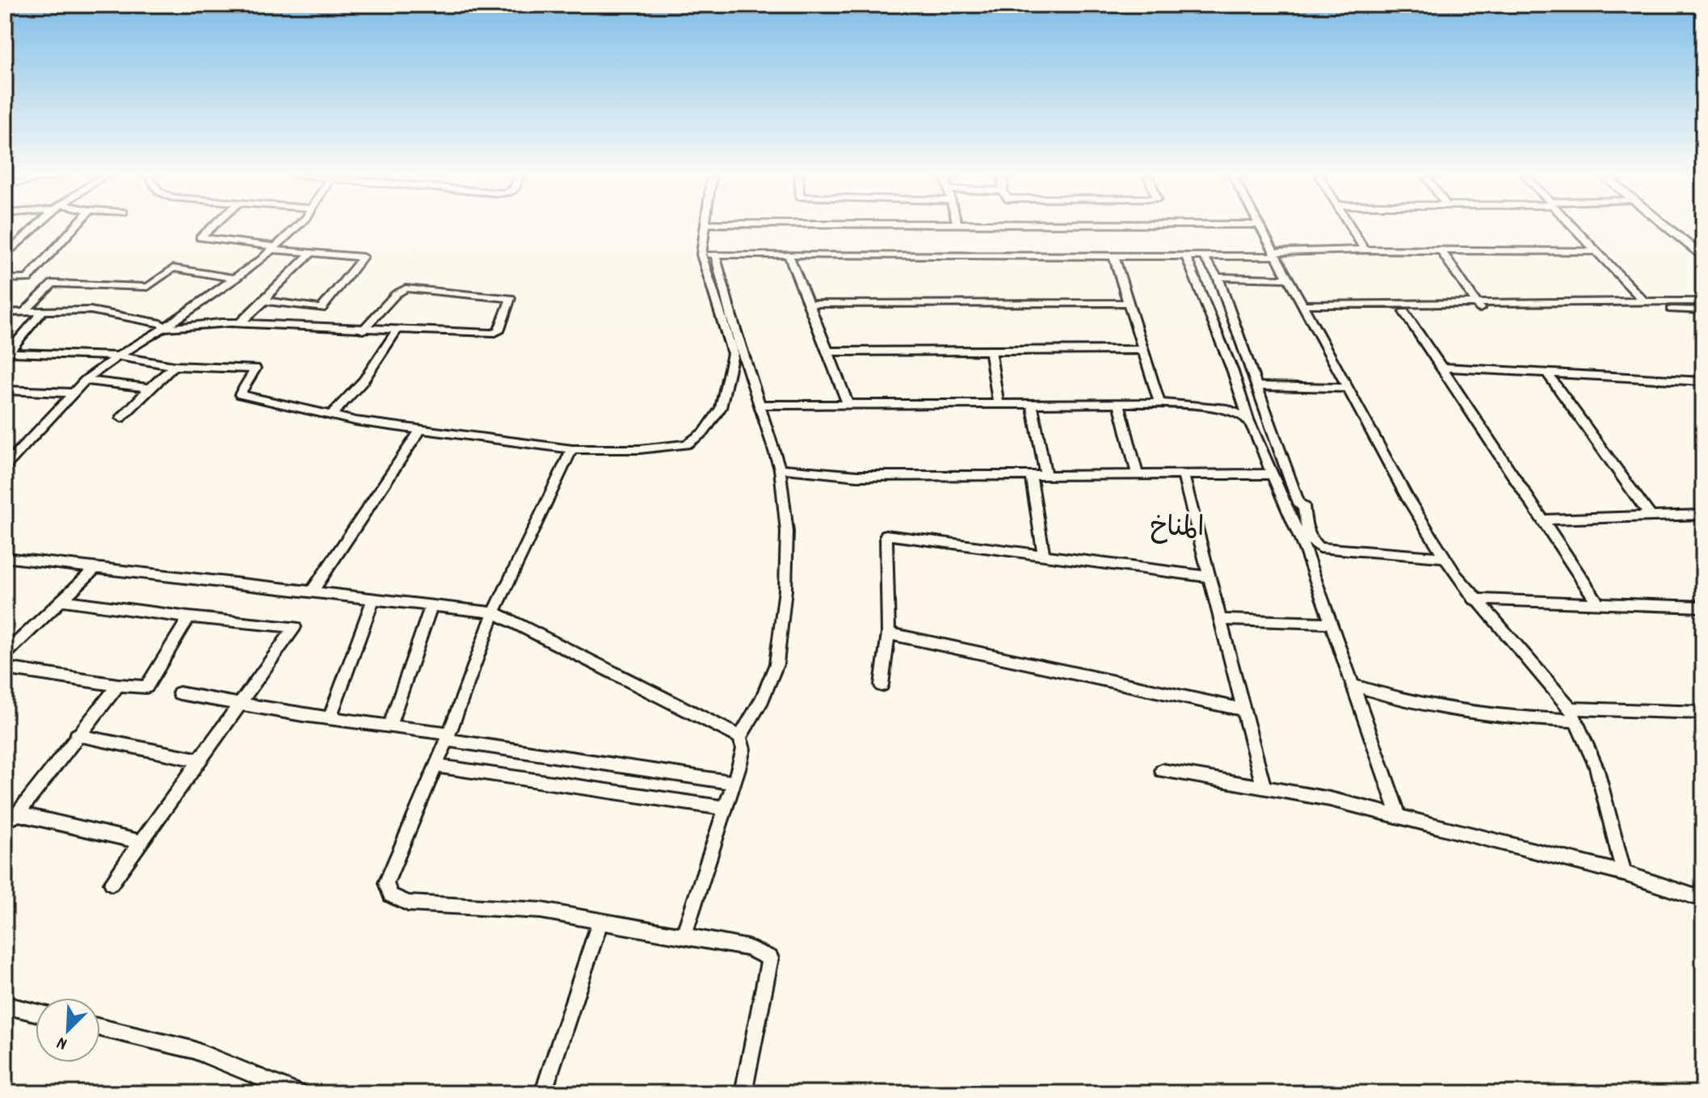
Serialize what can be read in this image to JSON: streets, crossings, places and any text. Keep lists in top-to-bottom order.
{
  "districts": ["المناخ"],
  "north": "bottom left"
}
